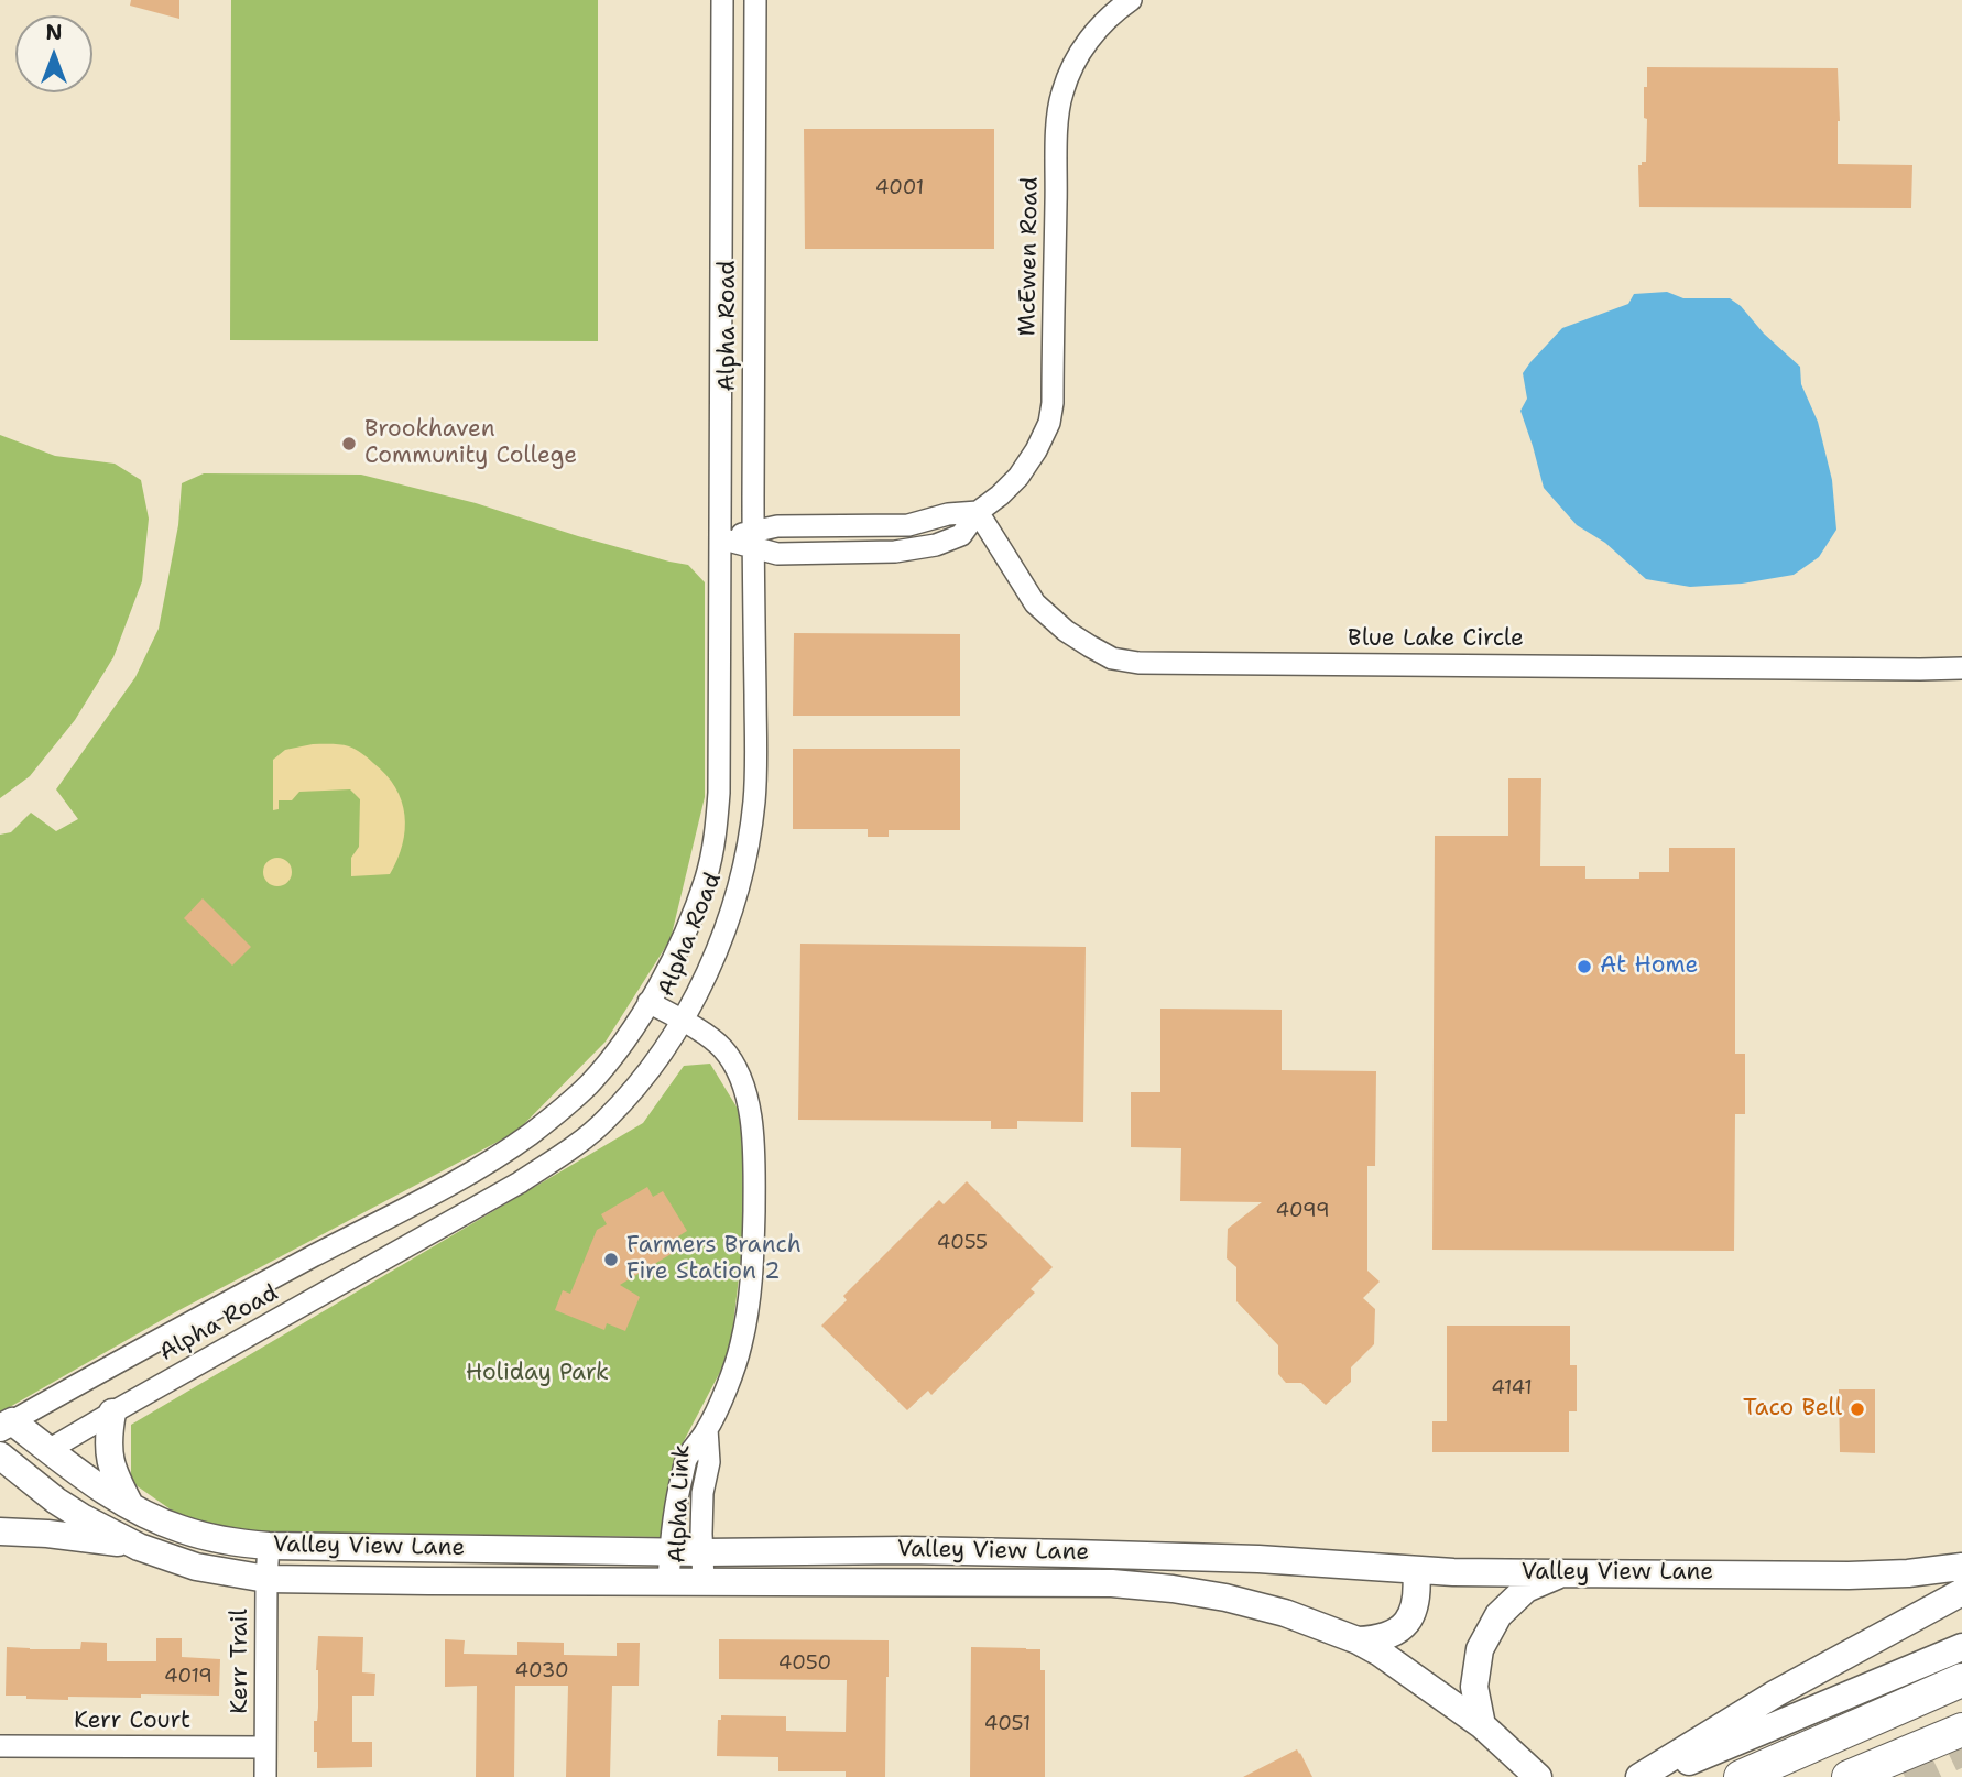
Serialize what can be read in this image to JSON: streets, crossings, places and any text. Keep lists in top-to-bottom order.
{
  "streets": {
    "main road": ["Valley View Lane"],
    "street": [
      "McEwen Road",
      "Alpha Road",
      "Blue Lake Circle",
      "Alpha Link",
      "Kerr Trail",
      "Kerr Court"
    ]
  },
  "crossings": [
    ["McEwen Road", "Blue Lake Circle"],
    ["Alpha Road", "Alpha Link"],
    ["Alpha Road", "Valley View Lane"],
    ["Alpha Link", "Valley View Lane"],
    ["Valley View Lane", "Kerr Trail"],
    ["Kerr Trail", "Kerr Court"]
  ],
  "parks": ["Holiday Park"],
  "places": [
    "Brookhaven Community College",
    "At Home",
    "Farmers Branch Fire Station 2",
    "Taco Bell"
  ],
  "house_numbers": [
    "4001",
    "4099",
    "4055",
    "4141",
    "4050",
    "4030",
    "4019",
    "4051"
  ],
  "north": "top"
}
